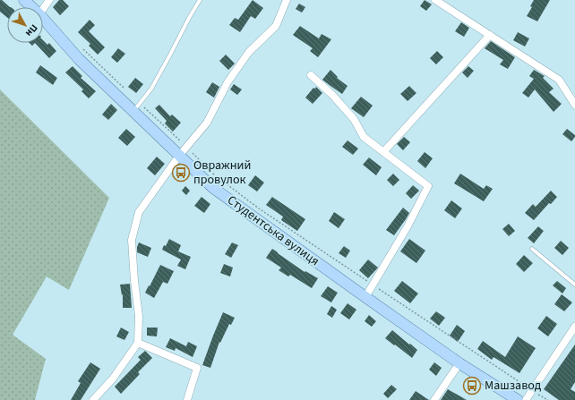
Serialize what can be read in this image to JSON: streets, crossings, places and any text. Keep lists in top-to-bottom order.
{
  "streets": {
    "main road": ["Студентська вулиця"]
  },
  "places": {
    "bus stop": ["Овражний провулок", "Машзавод"]
  },
  "north": "bottom right"
}
